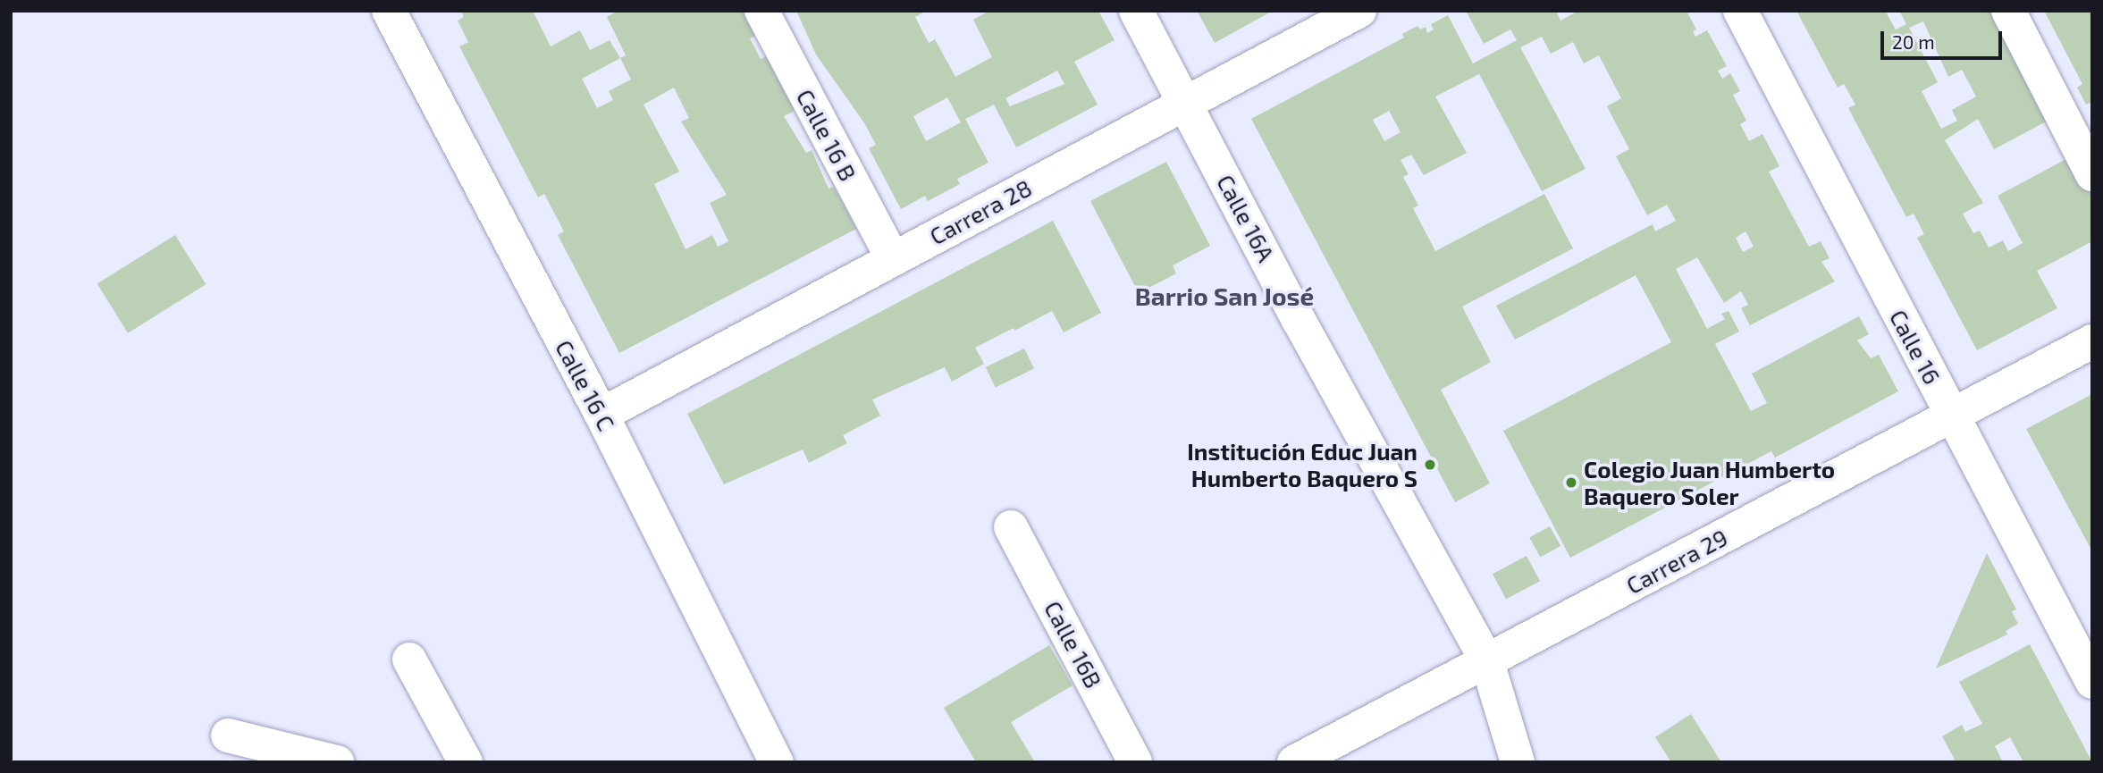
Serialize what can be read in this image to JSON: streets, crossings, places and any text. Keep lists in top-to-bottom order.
{
  "streets": {
    "street": [
      "Calle 16 B",
      "Carrera 28",
      "Calle 16A",
      "Calle 16",
      "Calle 16 C",
      "Carrera 29",
      "Calle 16B"
    ]
  },
  "crossings": [
    ["Calle 16 B", "Carrera 28"],
    ["Carrera 28", "Calle 16A"],
    ["Carrera 28", "Calle 16 C"],
    ["Calle 16A", "Carrera 29"],
    ["Calle 16", "Carrera 29"]
  ],
  "districts": ["Barrio San José"],
  "places": ["Institución Educ Juan Humberto Baquero S", "Colegio Juan Humberto Baquero Soler"],
  "scale_bar": "20 m"
}
